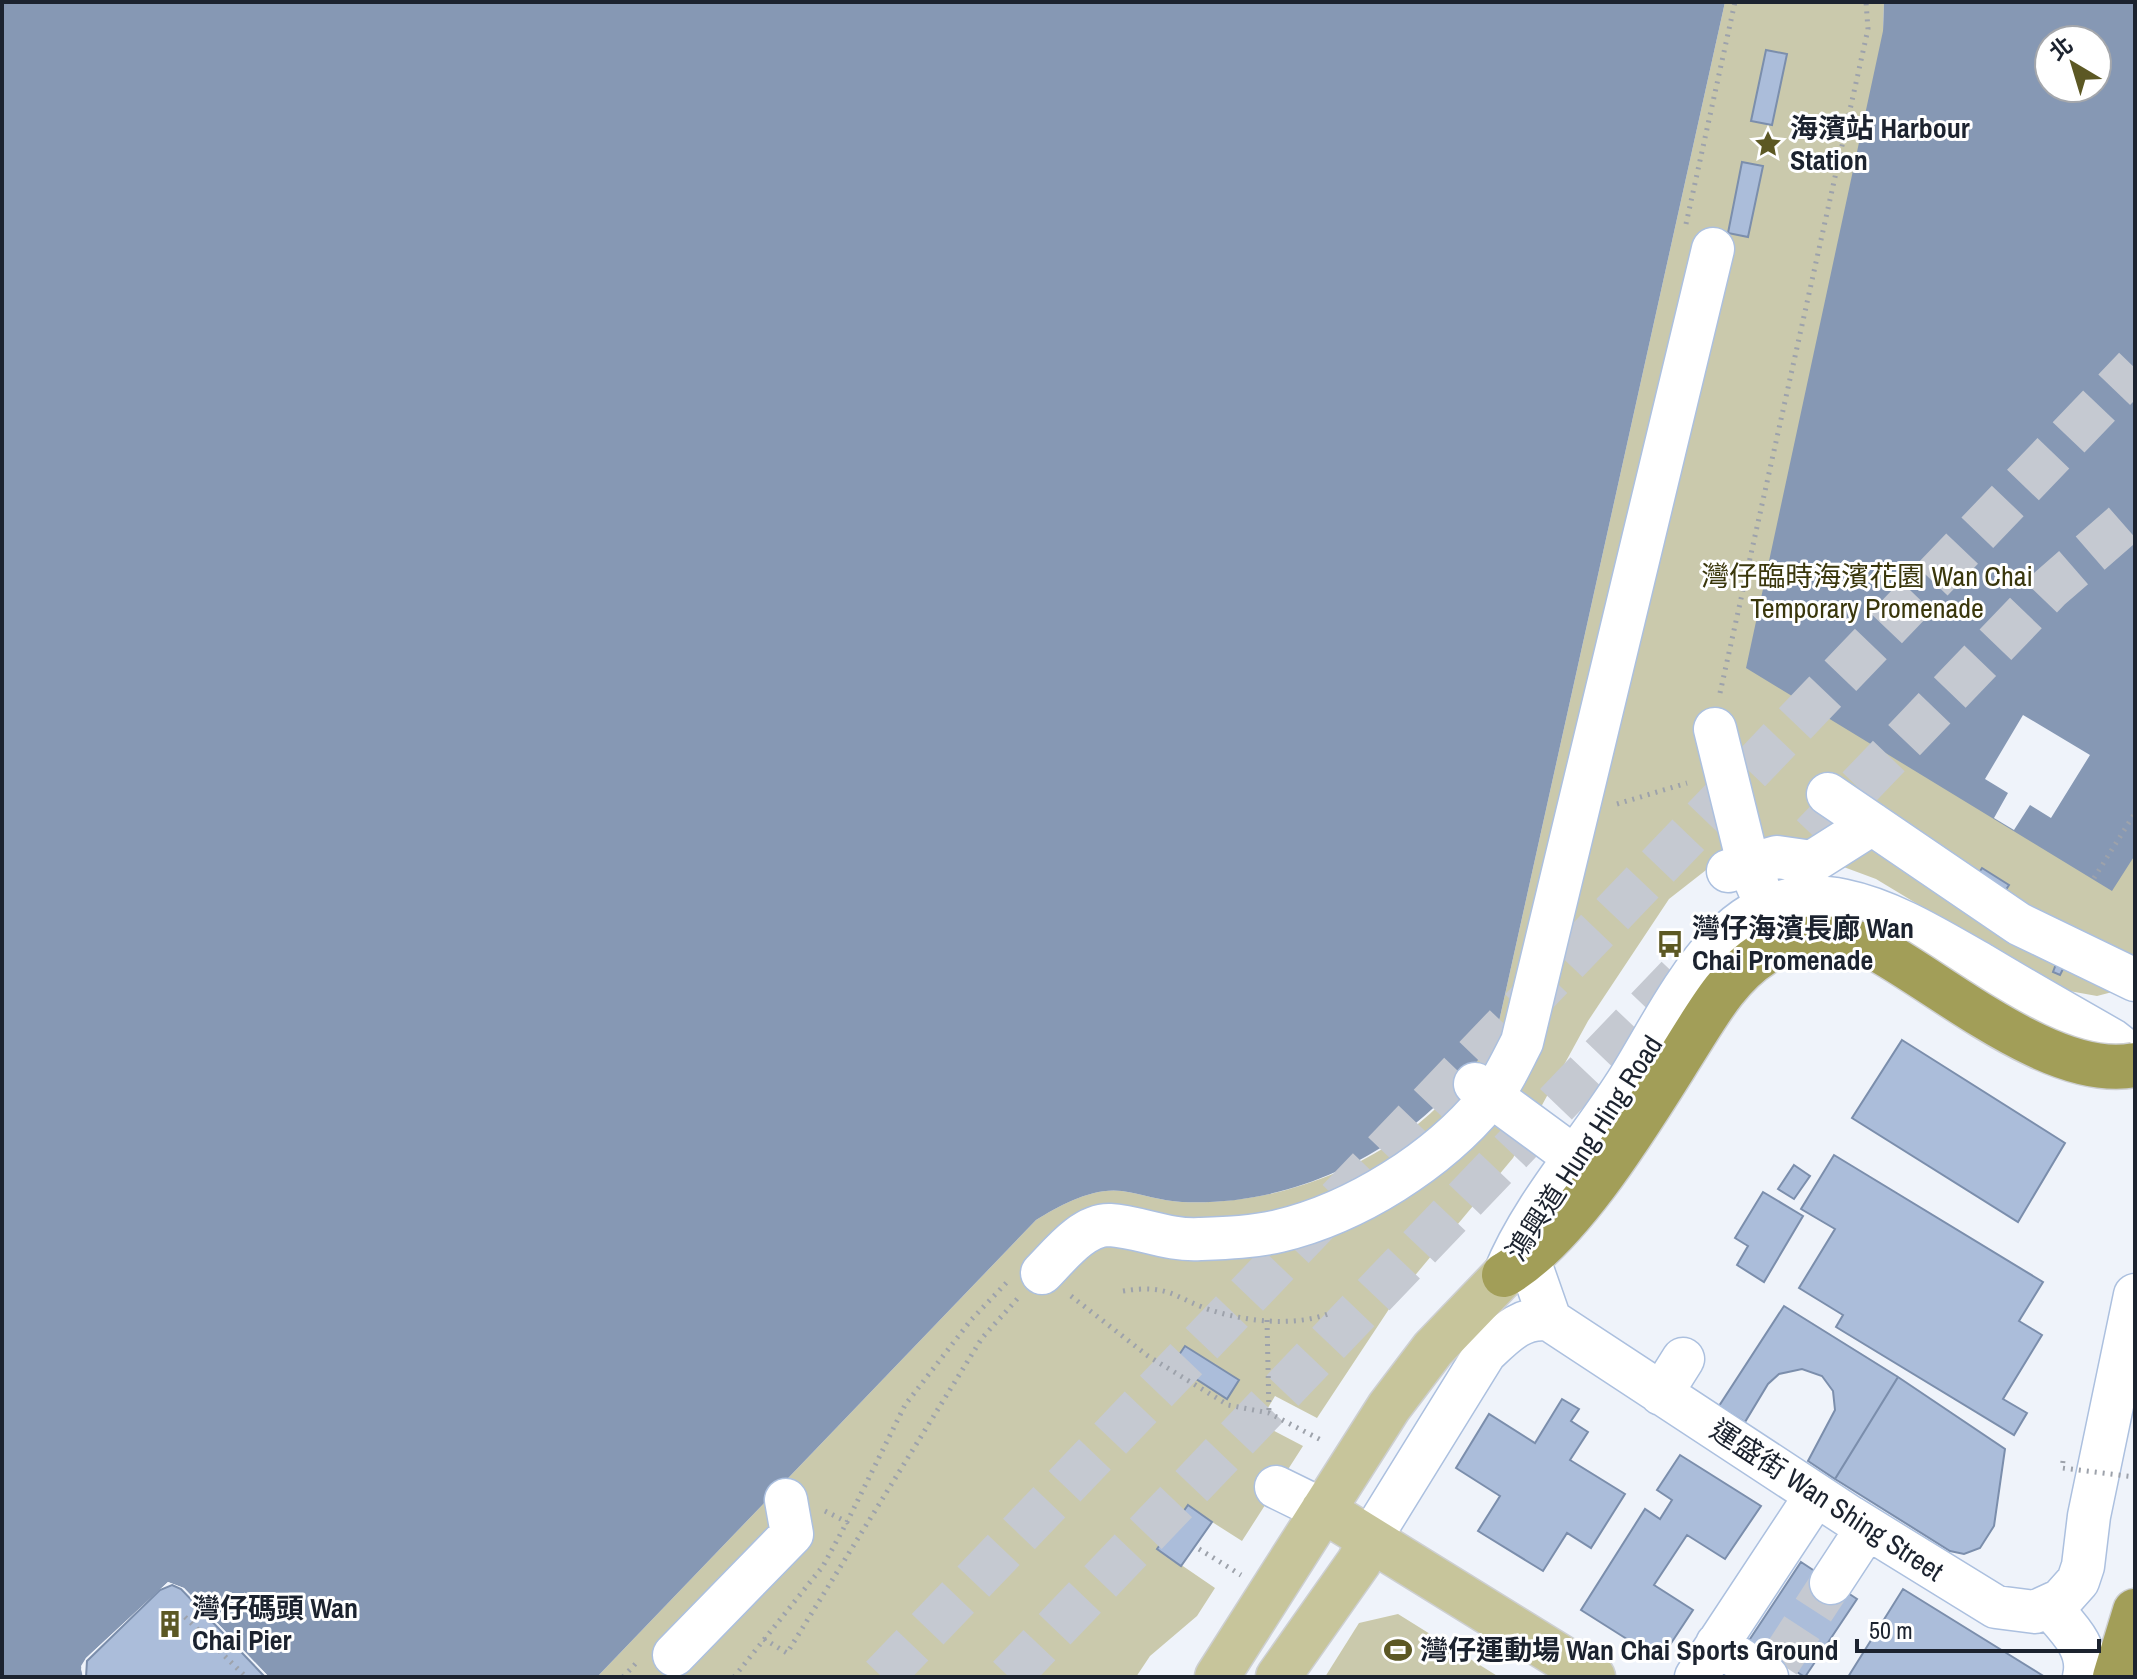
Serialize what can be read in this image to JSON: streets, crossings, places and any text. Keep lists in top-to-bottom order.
{
  "streets": {
    "main road": ["鴻興道 Hung Hing Road"],
    "street": ["運盛街 Wan Shing Street"]
  },
  "crossings": [
    ["鴻興道 Hung Hing Road", "運盛街 Wan Shing Street"]
  ],
  "parks": ["灣仔臨時海濱花園 Wan Chai Temporary Promenade"],
  "places": {
    "place": ["海濱站 Harbour Station"],
    "bus stop": ["灣仔海濱長廊 Wan Chai Promenade"],
    "building": ["灣仔碼頭 Wan Chai Pier"],
    "sports": ["灣仔運動場 Wan Chai Sports Ground"]
  },
  "scale_bar": "50 m",
  "north": "top left"
}
